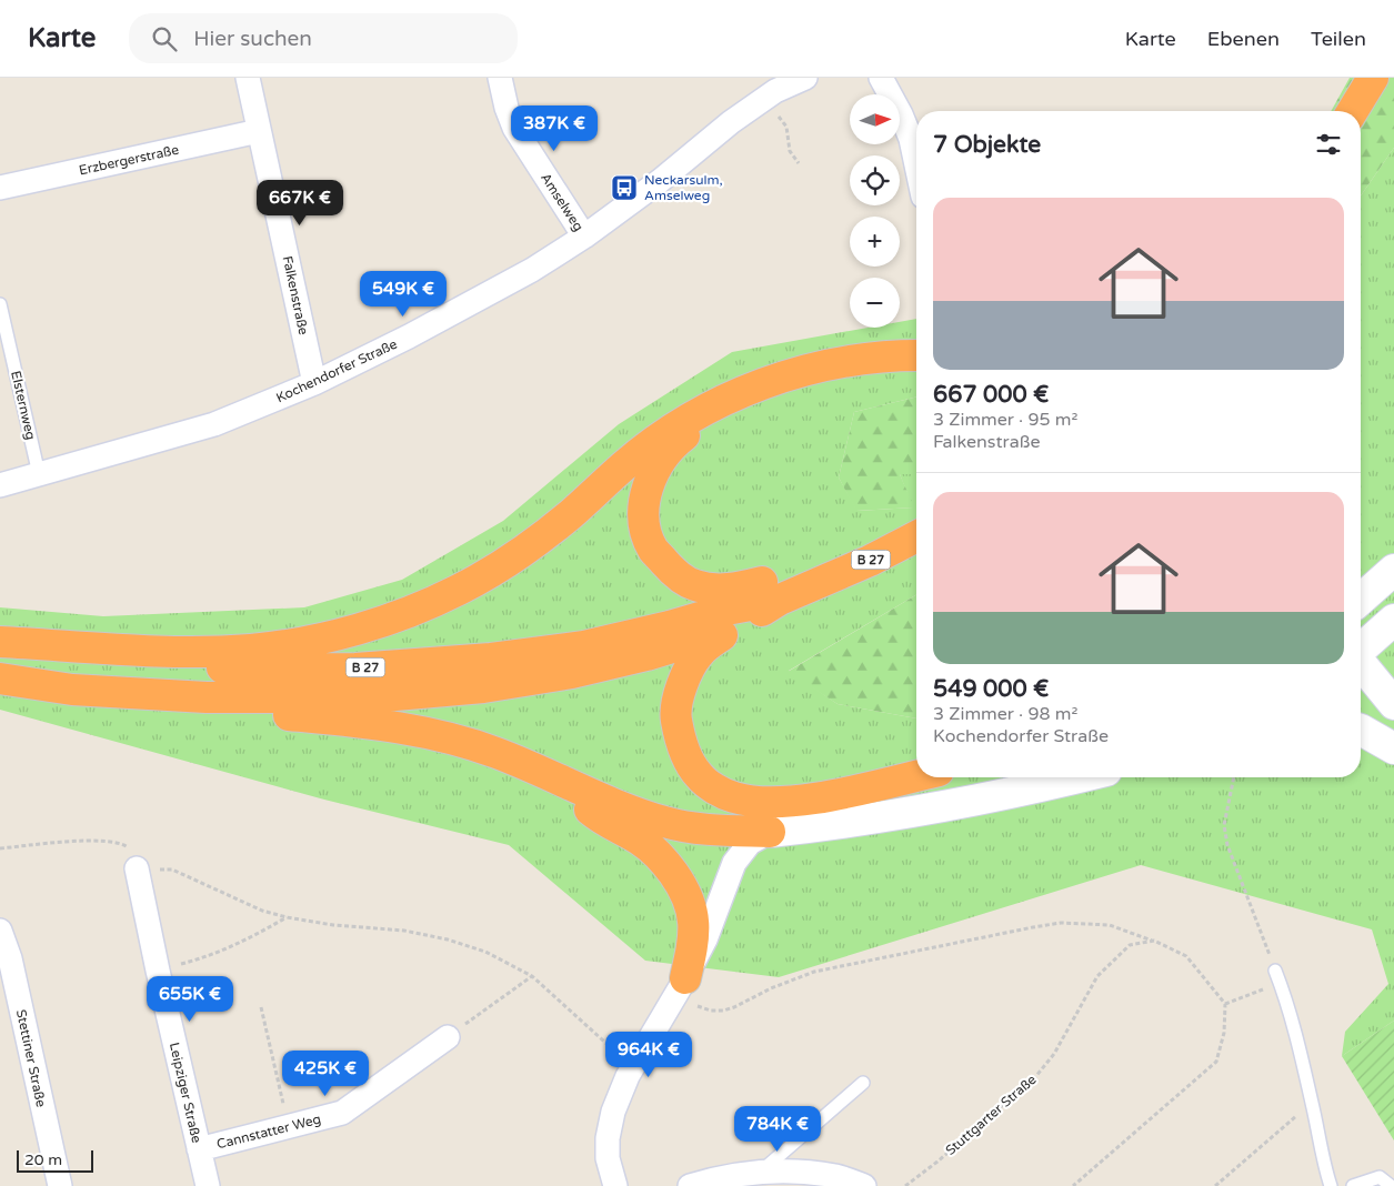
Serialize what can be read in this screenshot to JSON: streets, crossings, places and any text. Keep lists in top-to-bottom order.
{
  "streets": {
    "highway": ["B 27"],
    "street": [
      "Erzbergerstraße",
      "Amselweg",
      "Falkenstraße",
      "Kochendorfer Straße",
      "Stettiner Straße",
      "Leipziger Straße",
      "Cannstatter Weg"
    ],
    "lane": ["Elsternweg"],
    "path": ["Stuttgarter Straße"]
  },
  "crossings": [
    ["Erzbergerstraße", "Falkenstraße"],
    ["Amselweg", "Kochendorfer Straße"],
    ["Falkenstraße", "Kochendorfer Straße"],
    ["Kochendorfer Straße", "Elsternweg"],
    ["Leipziger Straße", "Cannstatter Weg"]
  ],
  "places": {
    "bus stop": ["Neckarsulm, Amselweg"]
  },
  "scale_bar": "20 m",
  "north": "right",
  "page": {
    "header": "Karte",
    "search": "Hier suchen",
    "nav": ["Karte", "Ebenen", "Teilen"],
    "map_buttons": ["+", "−"],
    "price": [
      "387K €",
      "667K €",
      "549K €",
      "655K €",
      "964K €",
      "425K €",
      "784K €"
    ],
    "heading": "7 Objekte",
    "list": [
      {
        "name": "667 000 €",
        "note": "3 Zimmer · 95 m² · Falkenstraße"
      },
      {
        "name": "549 000 €",
        "note": "3 Zimmer · 98 m² · Kochendorfer Straße"
      }
    ],
    "scale": "20 m"
  }
}
